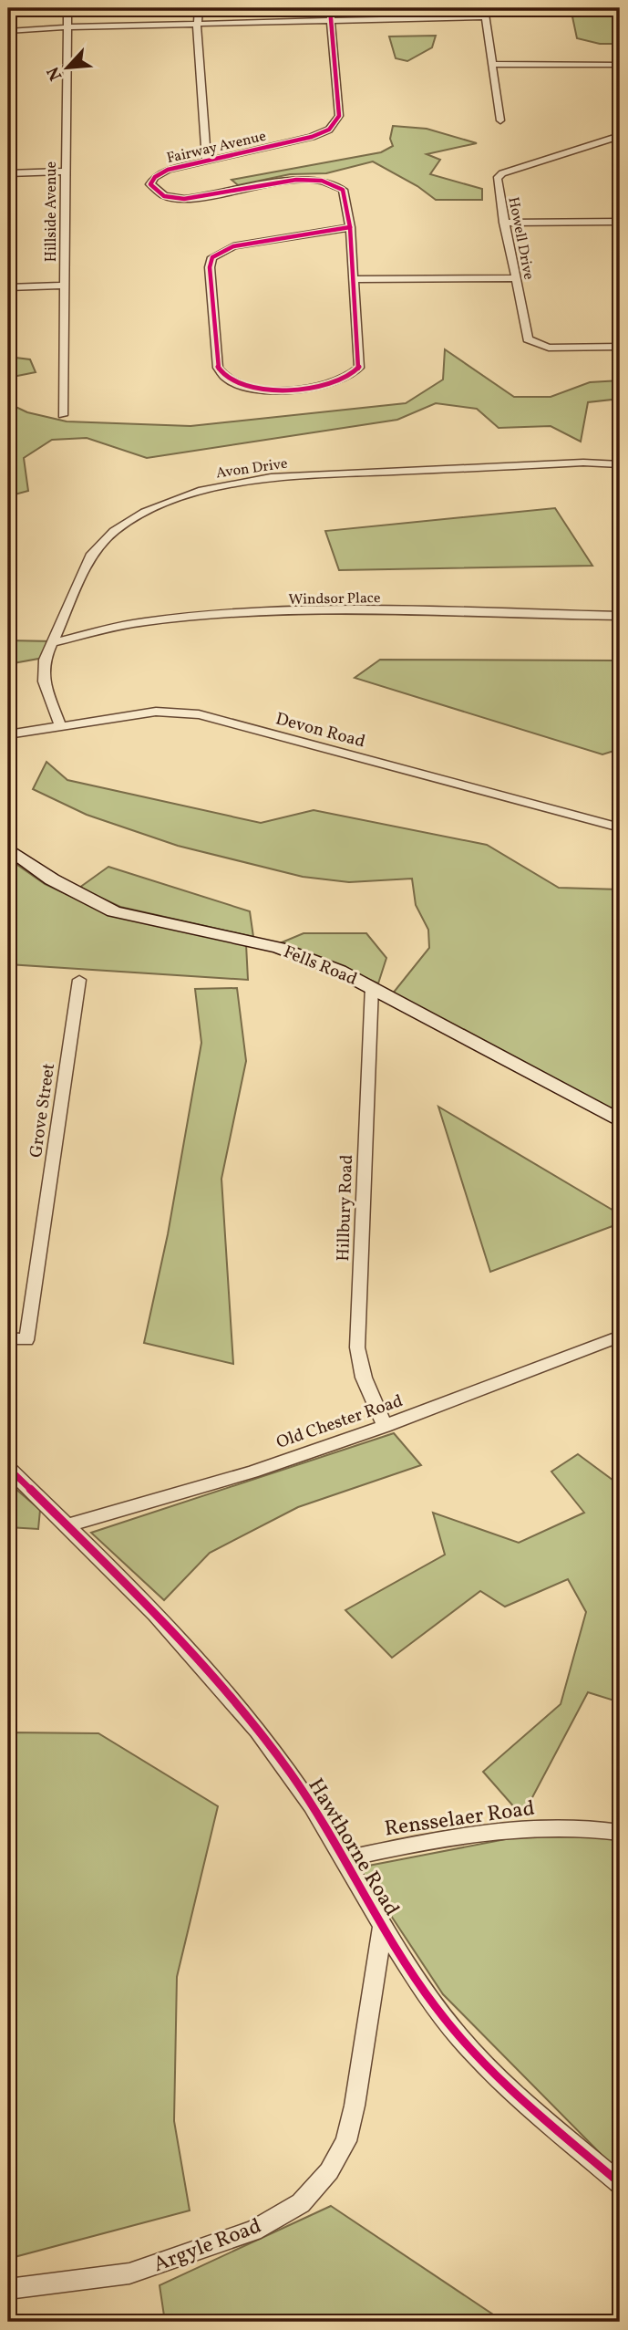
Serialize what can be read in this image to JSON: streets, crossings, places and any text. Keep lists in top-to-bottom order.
{
  "streets": {
    "street": [
      "Fairway Avenue",
      "Hillside Avenue",
      "Howell Drive",
      "Avon Drive",
      "Windsor Place",
      "Devon Road",
      "Fells Road",
      "Grove Street",
      "Hillbury Road",
      "Old Chester Road",
      "Rensselaer Road",
      "Hawthorne Road",
      "Argyle Road"
    ]
  },
  "crossings": [
    ["Avon Drive", "Windsor Place"],
    ["Avon Drive", "Devon Road"],
    ["Fells Road", "Hillbury Road"],
    ["Hillbury Road", "Old Chester Road"],
    ["Old Chester Road", "Hawthorne Road"],
    ["Rensselaer Road", "Hawthorne Road"],
    ["Hawthorne Road", "Argyle Road"]
  ],
  "north": "bottom left"
}
